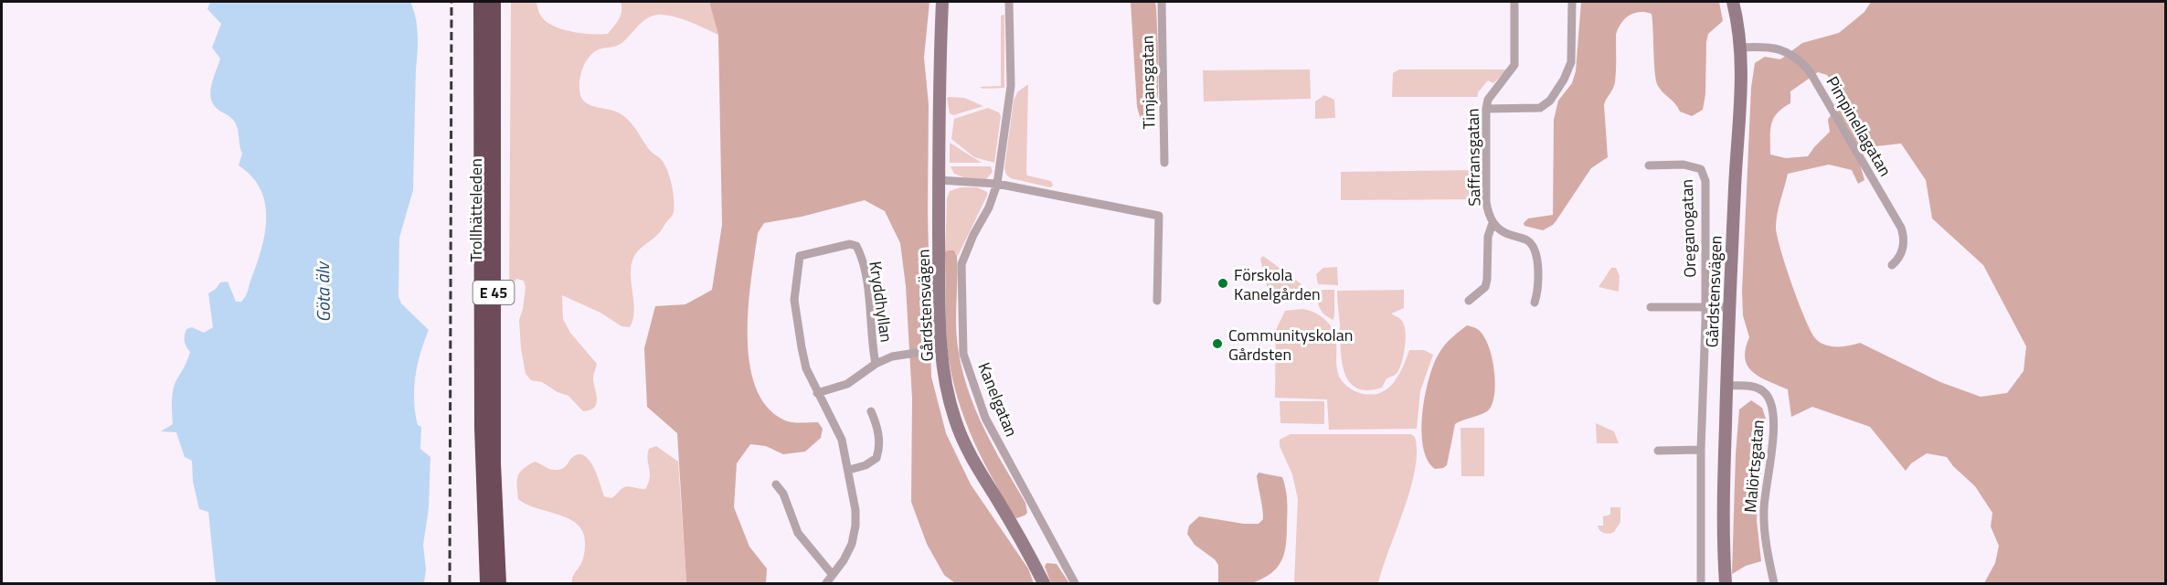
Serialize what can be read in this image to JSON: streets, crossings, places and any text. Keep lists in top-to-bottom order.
{
  "streets": {
    "highway": ["Trollhätteleden", "E 45"],
    "street": [
      "Timjansgatan",
      "Pimpinellagatan",
      "Saffransgatan",
      "Oreganogatan",
      "Gårdstensvägen",
      "Kryddhyllan",
      "Kanelgatan",
      "Malörtsgatan"
    ]
  },
  "crossings": [
    ["Pimpinellagatan", "Gårdstensvägen"],
    ["Gårdstensvägen", "Kryddhyllan"],
    ["Gårdstensvägen", "Malörtsgatan"]
  ],
  "water": ["Göta älv"],
  "places": ["Förskola Kanelgården", "Communityskolan Gårdsten"]
}
